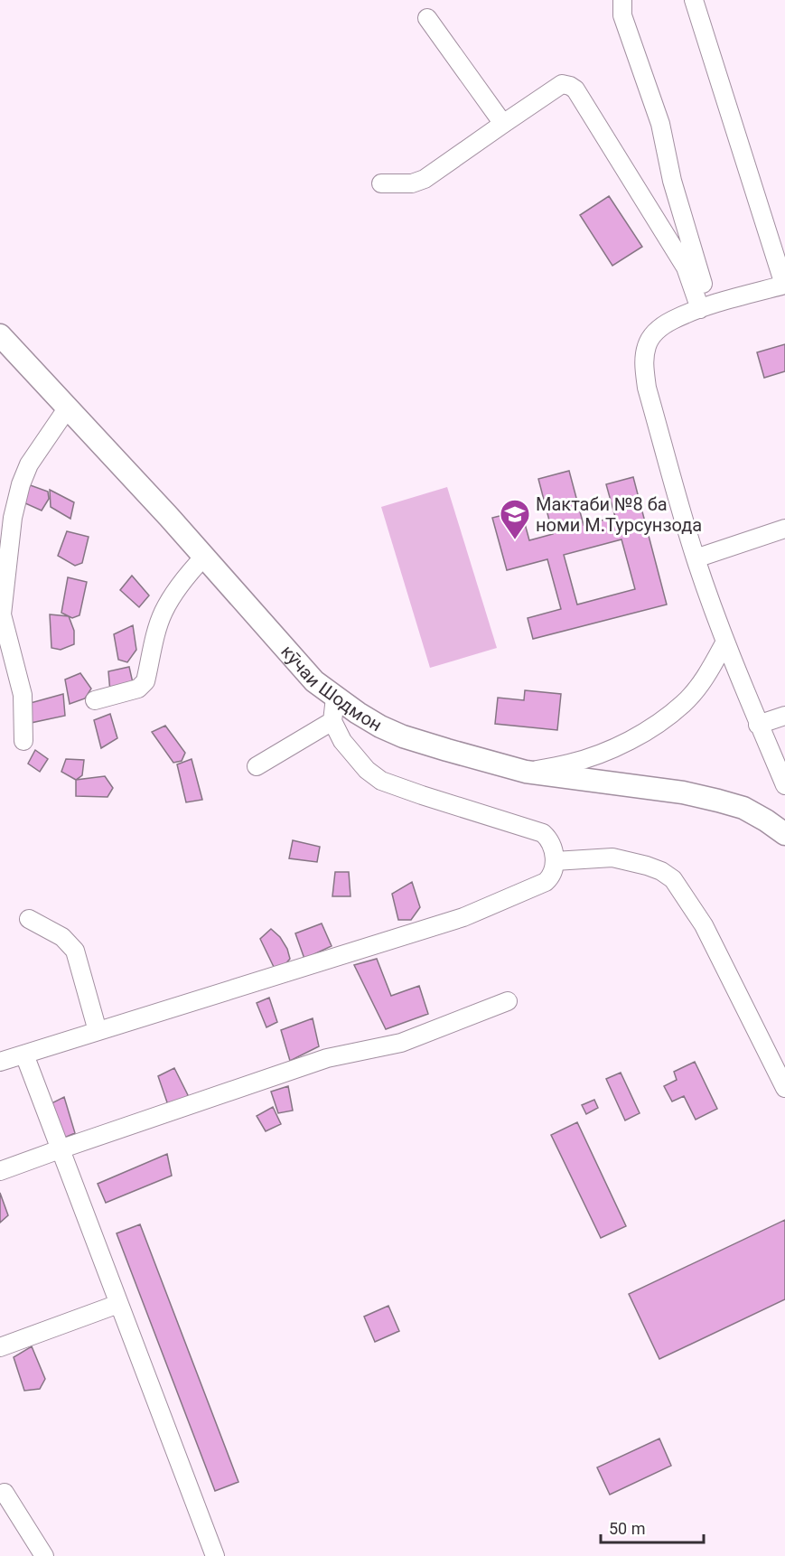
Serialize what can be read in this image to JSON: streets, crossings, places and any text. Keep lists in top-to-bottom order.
{
  "streets": {
    "main road": ["кӯчаи Шодмон"]
  },
  "places": {
    "school or university": ["Мактаби №8 ба номи М.Турсунзода"]
  },
  "scale_bar": "50 m"
}
